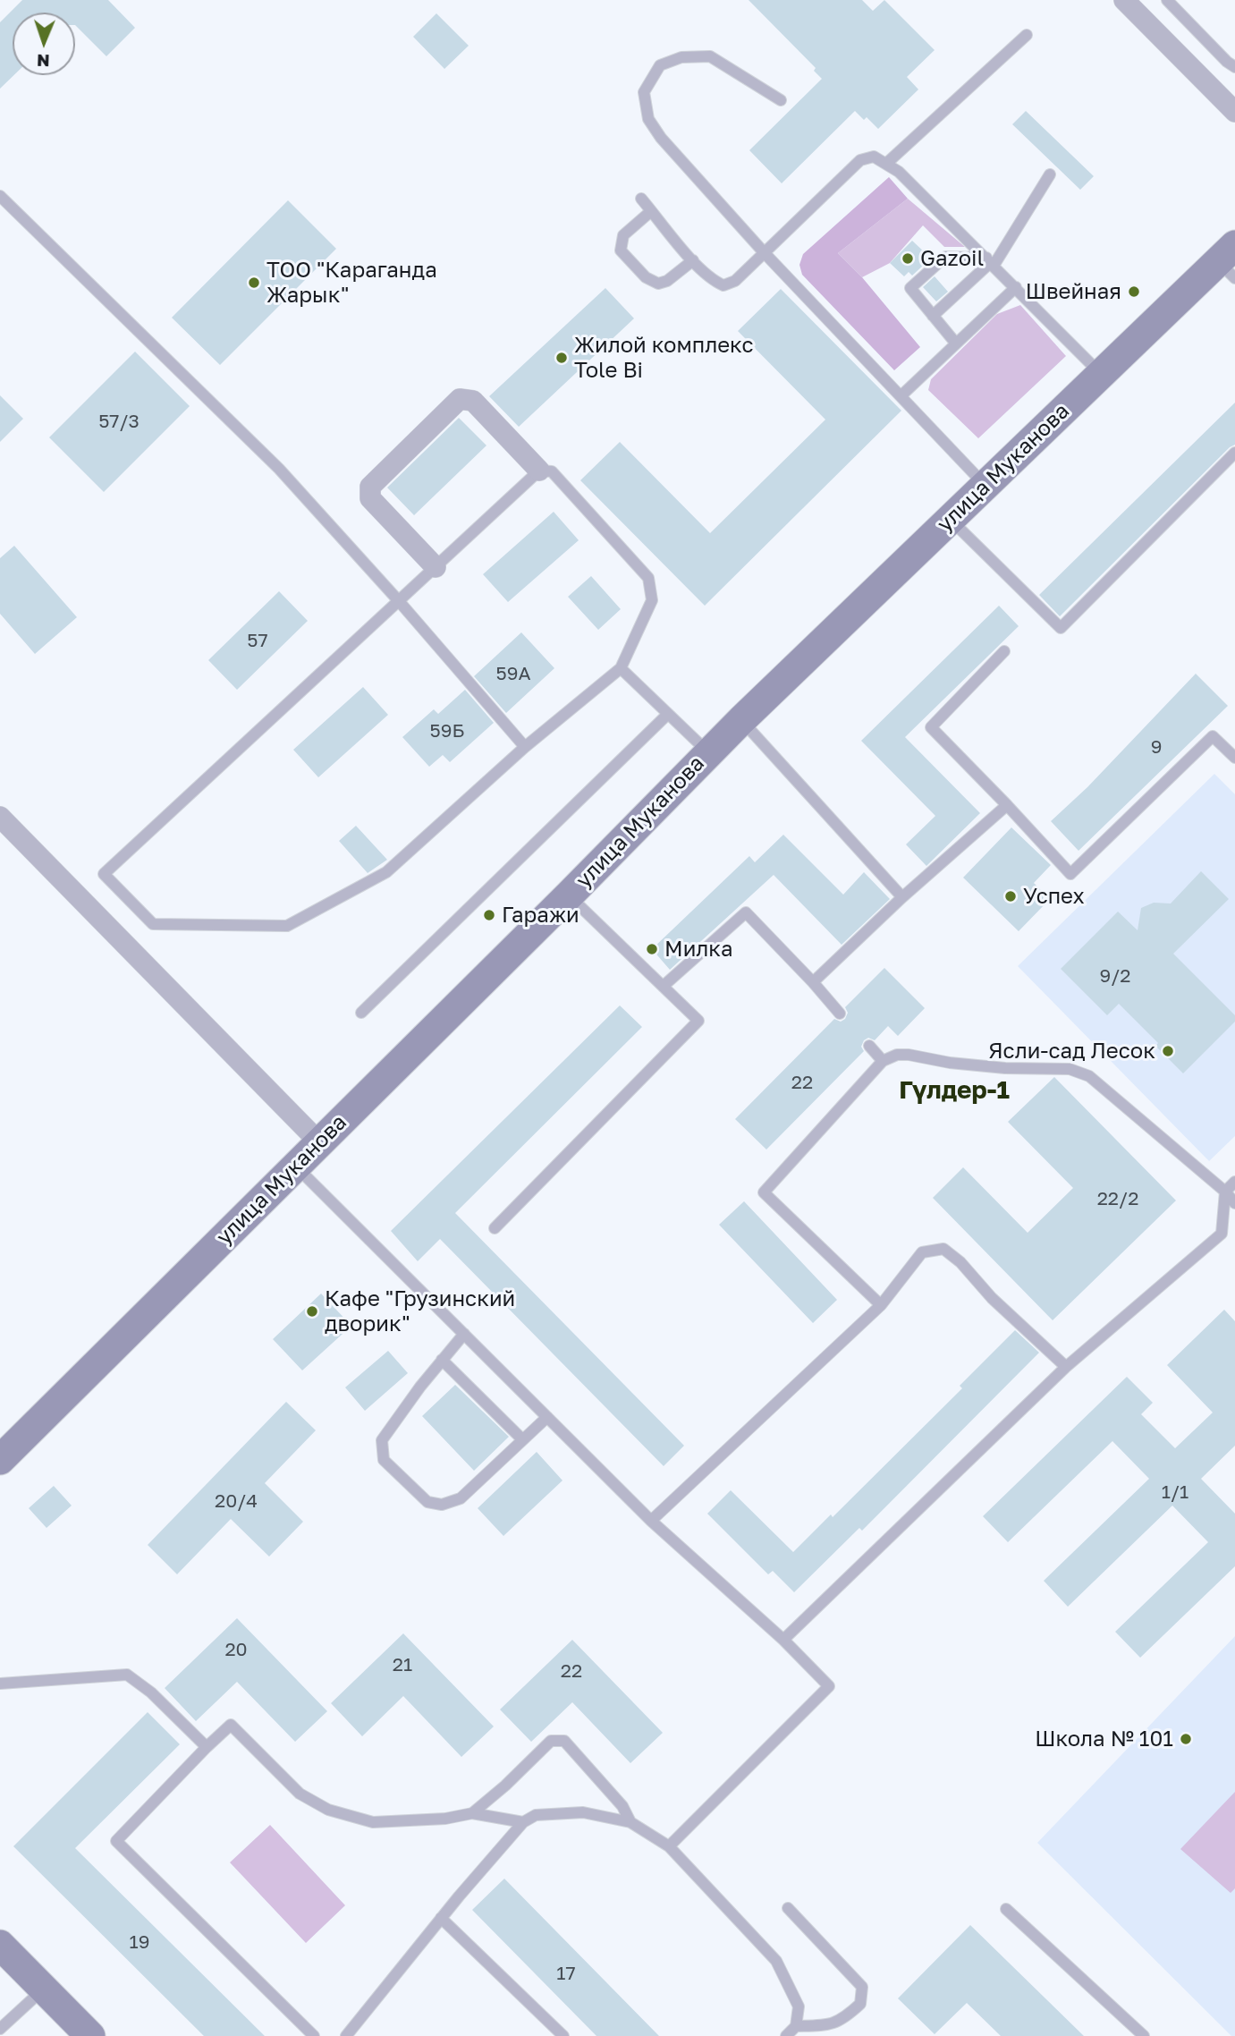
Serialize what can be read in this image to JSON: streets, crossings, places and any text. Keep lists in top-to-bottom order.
{
  "streets": {
    "main road": ["улица Муканова"]
  },
  "districts": ["Гүлдер-1"],
  "places": [
    "Gazoil",
    "ТОО \"Караганда Жарык\"",
    "Швейная",
    "Жилой комплекс Tole Bi",
    "Успех",
    "Гаражи",
    "Милка",
    "Ясли-сад Лесок",
    "Кафе \"Грузинский дворик\"",
    "Школа № 101"
  ],
  "house_numbers": [
    "57/3",
    "57",
    "59A",
    "59Б",
    "9",
    "9/2",
    "22",
    "22/2",
    "1/1",
    "20/4",
    "20",
    "21",
    "22",
    "19",
    "17"
  ],
  "north": "bottom"
}
